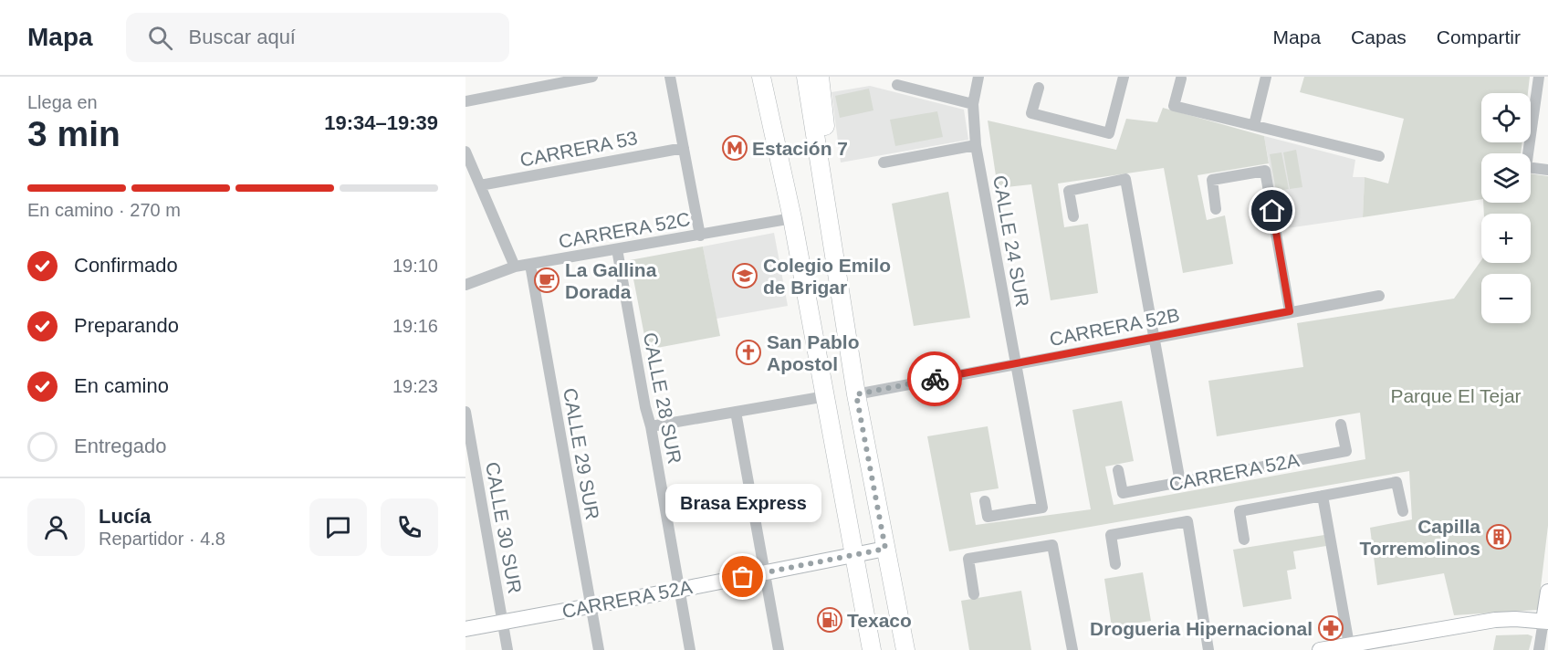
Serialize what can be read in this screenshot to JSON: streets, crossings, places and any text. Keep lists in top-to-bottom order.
{
  "streets": {
    "street": [
      "CARRERA 53",
      "CARRERA 52C",
      "CALLE 24 SUR",
      "CARRERA 52B",
      "CALLE 28 SUR",
      "CALLE 29 SUR",
      "CARRERA 52A",
      "CALLE 30 SUR"
    ]
  },
  "crossings": [
    ["CARRERA 52C", "CALLE 28 SUR"],
    ["CARRERA 52C", "CALLE 29 SUR"],
    ["CALLE 24 SUR", "CARRERA 52B"],
    ["CALLE 28 SUR", "CARRERA 52A"],
    ["CALLE 29 SUR", "CARRERA 52A"],
    ["CARRERA 52A", "CALLE 30 SUR"]
  ],
  "parks": ["Parque El Tejar"],
  "places": {
    "metro station": ["Estación 7"],
    "school or university": ["Colegio Emilo de Brigar"],
    "cafe": ["La Gallina Dorada"],
    "church": ["San Pablo Apostol"],
    "building": ["Capilla Torremolinos"],
    "other": ["Brasa Express"],
    "fuel station": ["Texaco"],
    "pharmacy": ["Drogueria Hipernacional"]
  },
  "page": {
    "header": "Mapa",
    "search": "Buscar aquí",
    "nav": ["Mapa", "Capas", "Compartir"],
    "heading": ["3 min", "Llega en", "19:34–19:39"],
    "panel": ["Lucía", "Repartidor · 4.8"],
    "map_buttons": ["+", "−"],
    "bar": "En camino · 270 m",
    "list": [
      ["Confirmado", "19:10"],
      ["Preparando", "19:16"],
      ["En camino", "19:23"],
      "Entregado"
    ],
    "bubble": "Brasa Express"
  }
}
